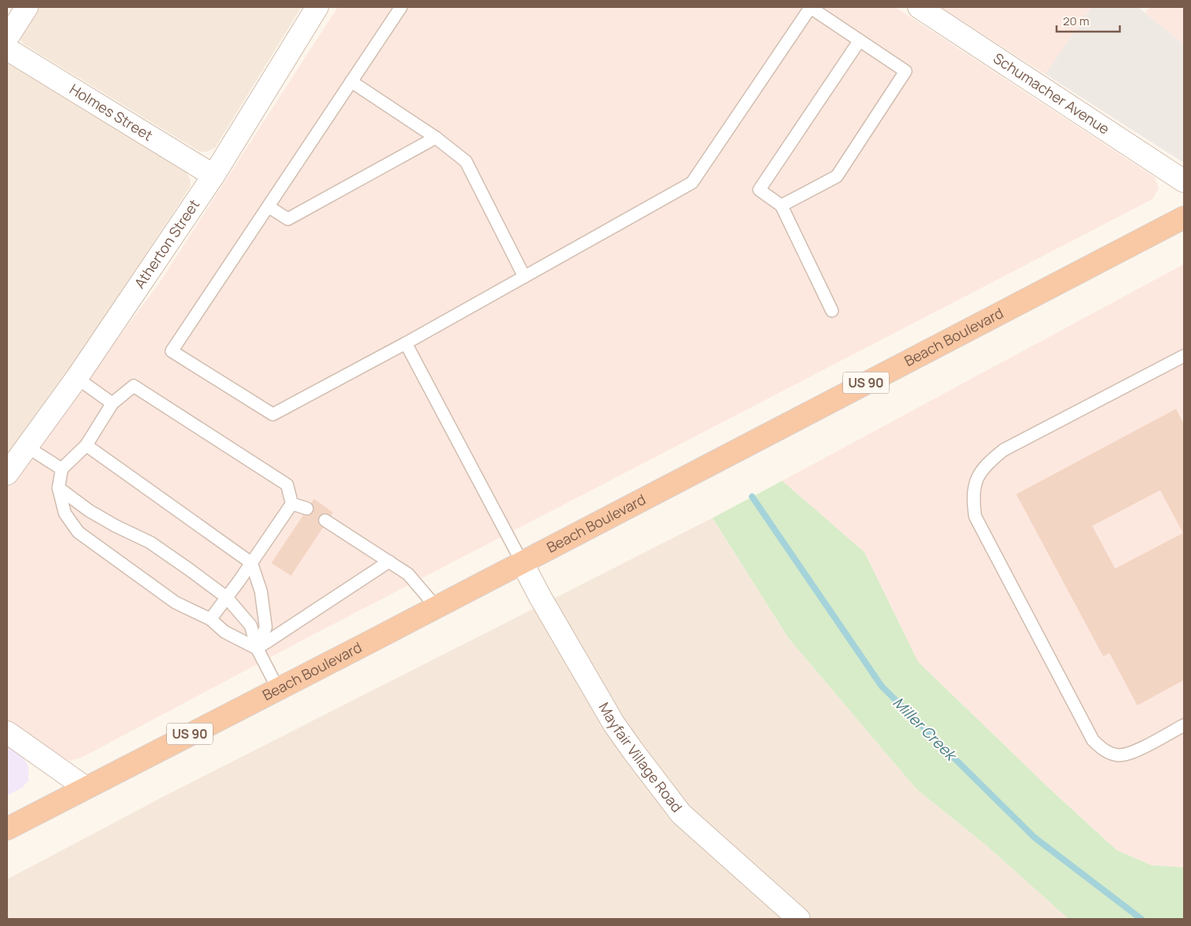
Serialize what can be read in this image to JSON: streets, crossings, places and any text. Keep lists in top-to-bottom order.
{
  "streets": {
    "highway": ["Beach Boulevard", "US 90"],
    "street": [
      "Schumacher Avenue",
      "Holmes Street",
      "Atherton Street",
      "Mayfair Village Road"
    ]
  },
  "crossings": [
    ["Holmes Street", "Atherton Street"],
    ["Beach Boulevard", "Mayfair Village Road"]
  ],
  "water": ["Miller Creek"],
  "scale_bar": "20 m"
}
